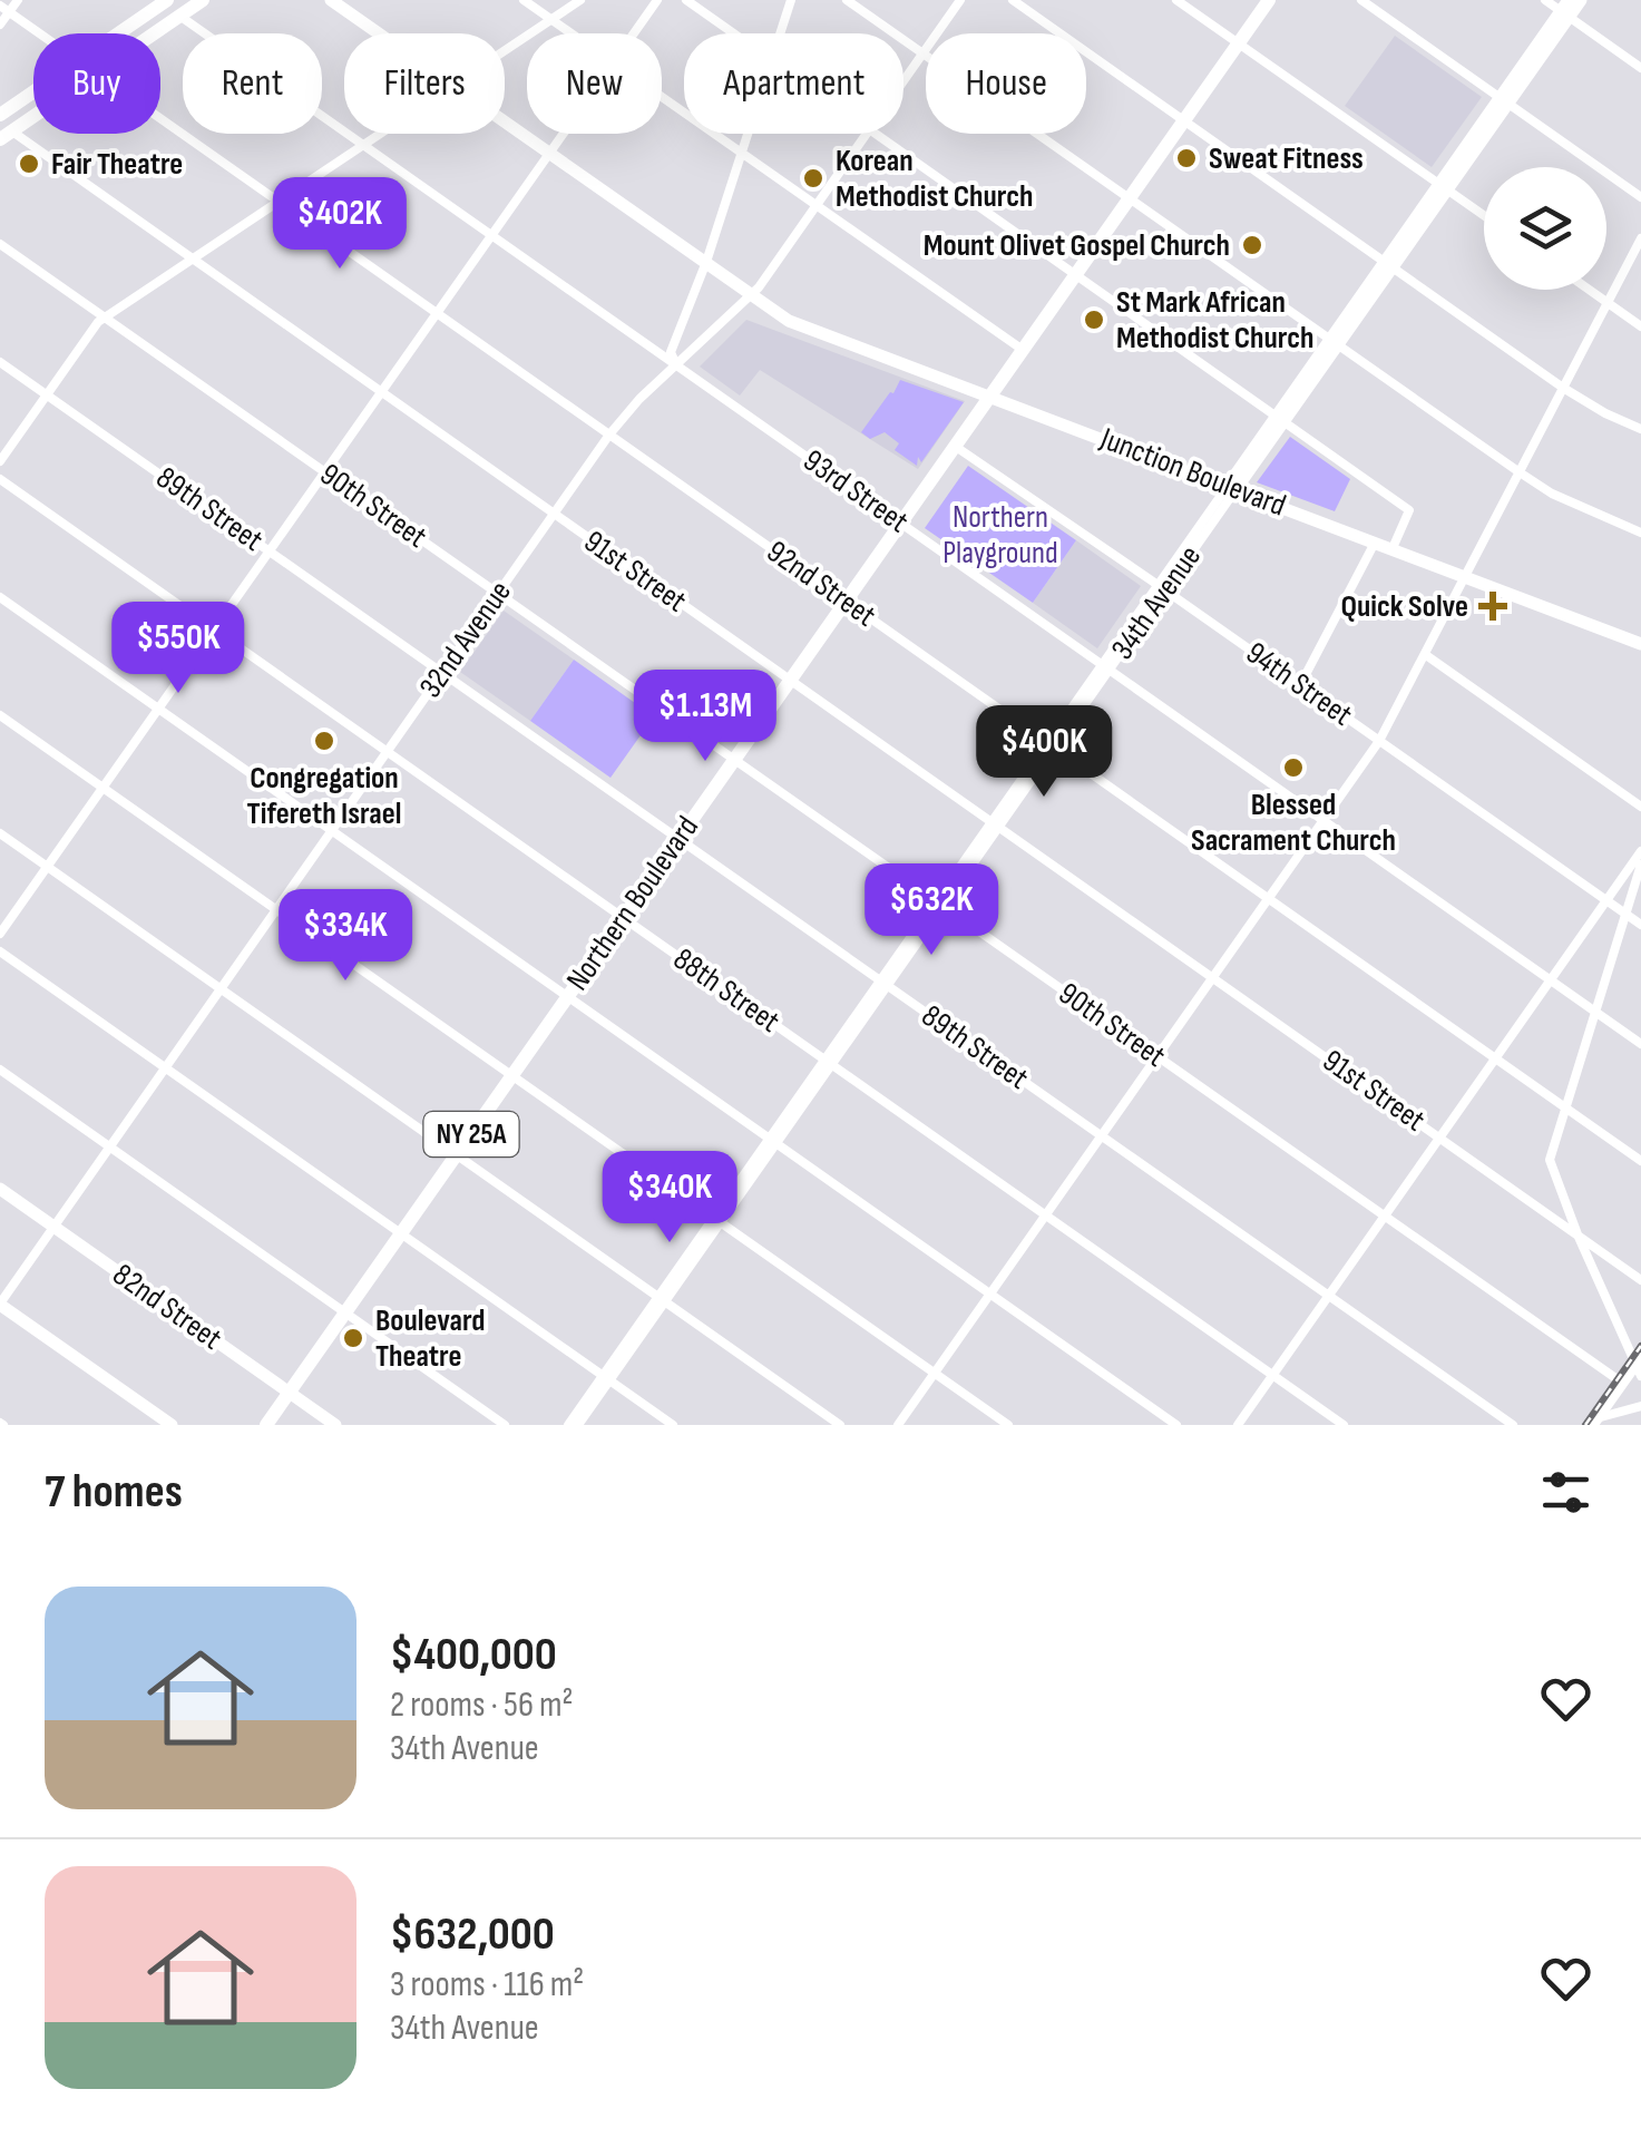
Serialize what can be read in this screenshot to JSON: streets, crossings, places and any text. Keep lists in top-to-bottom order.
{
  "streets": {
    "main road": [
      "Junction Boulevard",
      "34th Avenue",
      "Northern Boulevard",
      "NY 25A",
      "82nd Street"
    ],
    "street": [
      "93rd Street",
      "90th Street",
      "89th Street",
      "91st Street",
      "92nd Street",
      "32nd Avenue",
      "94th Street",
      "88th Street"
    ]
  },
  "crossings": [
    ["Junction Boulevard", "34th Avenue"],
    ["Junction Boulevard", "32nd Avenue"],
    ["Junction Boulevard", "Northern Boulevard"],
    ["93rd Street", "34th Avenue"],
    ["93rd Street", "32nd Avenue"],
    ["93rd Street", "Northern Boulevard"],
    ["90th Street", "34th Avenue"],
    ["90th Street", "32nd Avenue"],
    ["90th Street", "Northern Boulevard"],
    ["89th Street", "34th Avenue"],
    ["89th Street", "32nd Avenue"],
    ["89th Street", "Northern Boulevard"],
    ["91st Street", "34th Avenue"],
    ["91st Street", "32nd Avenue"],
    ["91st Street", "Northern Boulevard"],
    ["92nd Street", "34th Avenue"],
    ["92nd Street", "32nd Avenue"],
    ["92nd Street", "Northern Boulevard"],
    ["34th Avenue", "94th Street"],
    ["34th Avenue", "88th Street"],
    ["32nd Avenue", "88th Street"],
    ["32nd Avenue", "82nd Street"],
    ["94th Street", "Northern Boulevard"],
    ["Northern Boulevard", "88th Street"],
    ["Northern Boulevard", "82nd Street"]
  ],
  "parks": ["Northern Playground"],
  "places": {
    "other": [
      "Sweat Fitness",
      "Fair Theatre",
      "Korean Methodist Church",
      "Mount Olivet Gospel Church",
      "St Mark African Methodist Church",
      "Congregation Tifereth Israel",
      "Blessed Sacrament Church",
      "Boulevard Theatre"
    ],
    "health": ["Quick Solve"]
  },
  "page": {
    "chip": [
      "Buy",
      "Rent",
      "Filters",
      "New",
      "Apartment",
      "House"
    ],
    "price": [
      "$402K",
      "$550K",
      "$1.13M",
      "$400K",
      "$632K",
      "$334K",
      "$340K"
    ],
    "heading": "7 homes",
    "list": [
      {
        "name": "$400,000",
        "note": "2 rooms · 56 m² · 34th Avenue"
      },
      {
        "name": "$632,000",
        "note": "3 rooms · 116 m² · 34th Avenue"
      }
    ]
  }
}
